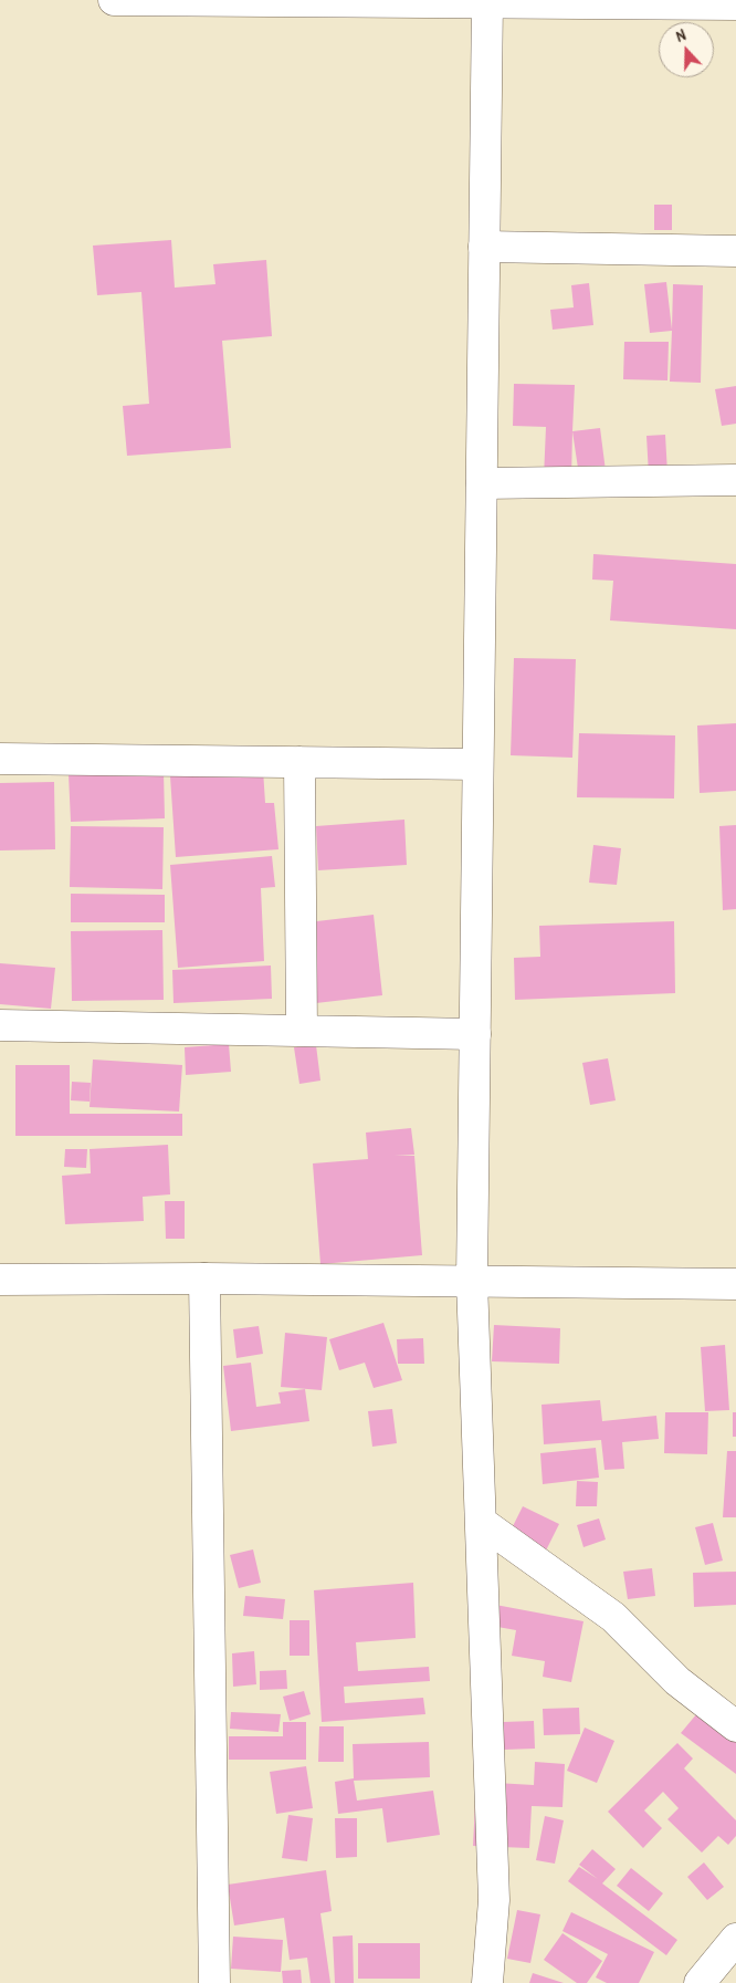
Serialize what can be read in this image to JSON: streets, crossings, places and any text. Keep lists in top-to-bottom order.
{
  "north": "top"
}
